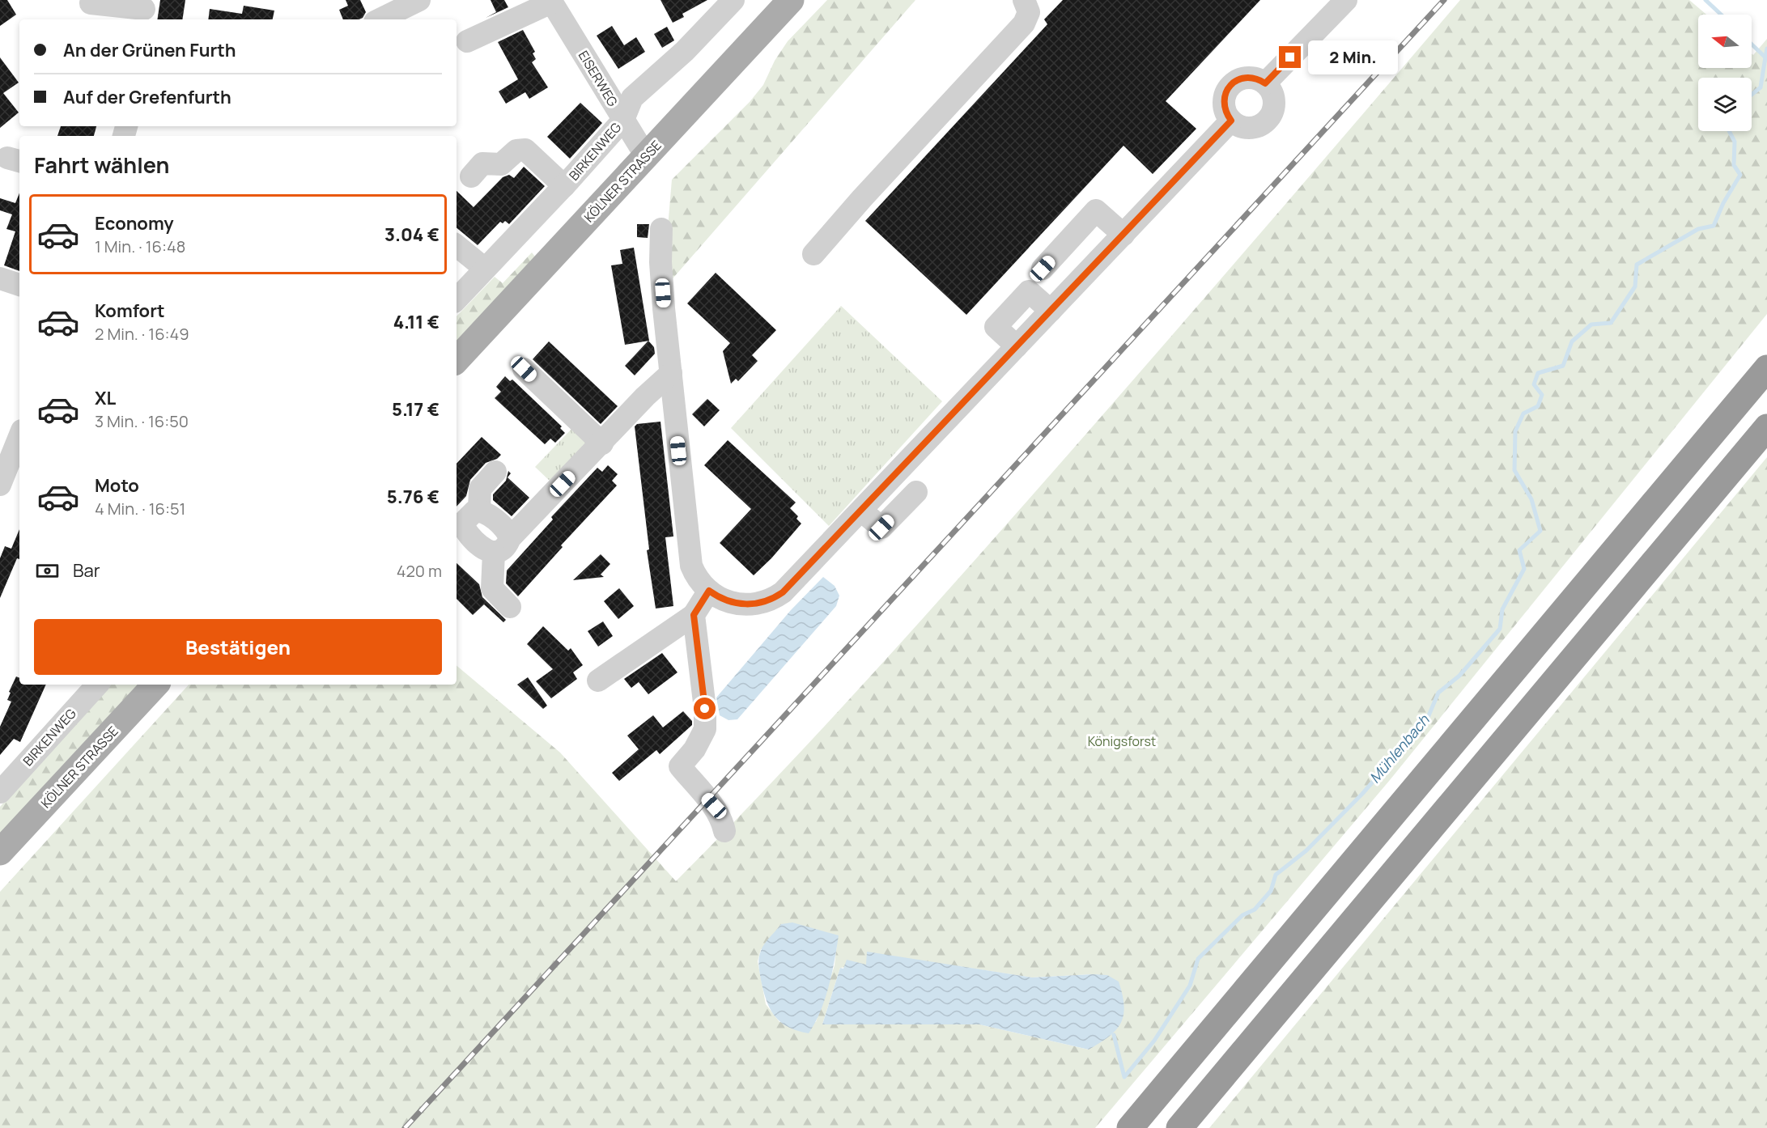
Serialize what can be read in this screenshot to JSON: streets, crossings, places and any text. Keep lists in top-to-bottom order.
{
  "streets": {
    "main road": ["KÖLNER STRASSE"],
    "street": ["EISERWEG", "BIRKENWEG"]
  },
  "crossings": [
    ["EISERWEG", "BIRKENWEG"],
    ["EISERWEG", "KÖLNER STRASSE"]
  ],
  "water": ["Mühlenbach"],
  "parks": ["Königsforst"],
  "north": "left",
  "page": {
    "banner": ["An der Grünen Furth", "Auf der Grefenfurth"],
    "bubble": "2 Min.",
    "heading": "Fahrt wählen",
    "list": [
      {
        "name": "Economy",
        "note": "1 Min. · 16:48",
        "value": "3.04 €"
      },
      {
        "name": "Komfort",
        "note": "2 Min. · 16:49",
        "value": "4.11 €"
      },
      {
        "name": "XL",
        "note": "3 Min. · 16:50",
        "value": "5.17 €"
      },
      {
        "name": "Moto",
        "note": "4 Min. · 16:51",
        "value": "5.76 €"
      }
    ],
    "pay": ["Bar", "420 m"],
    "buttons": "Bestätigen"
  }
}
